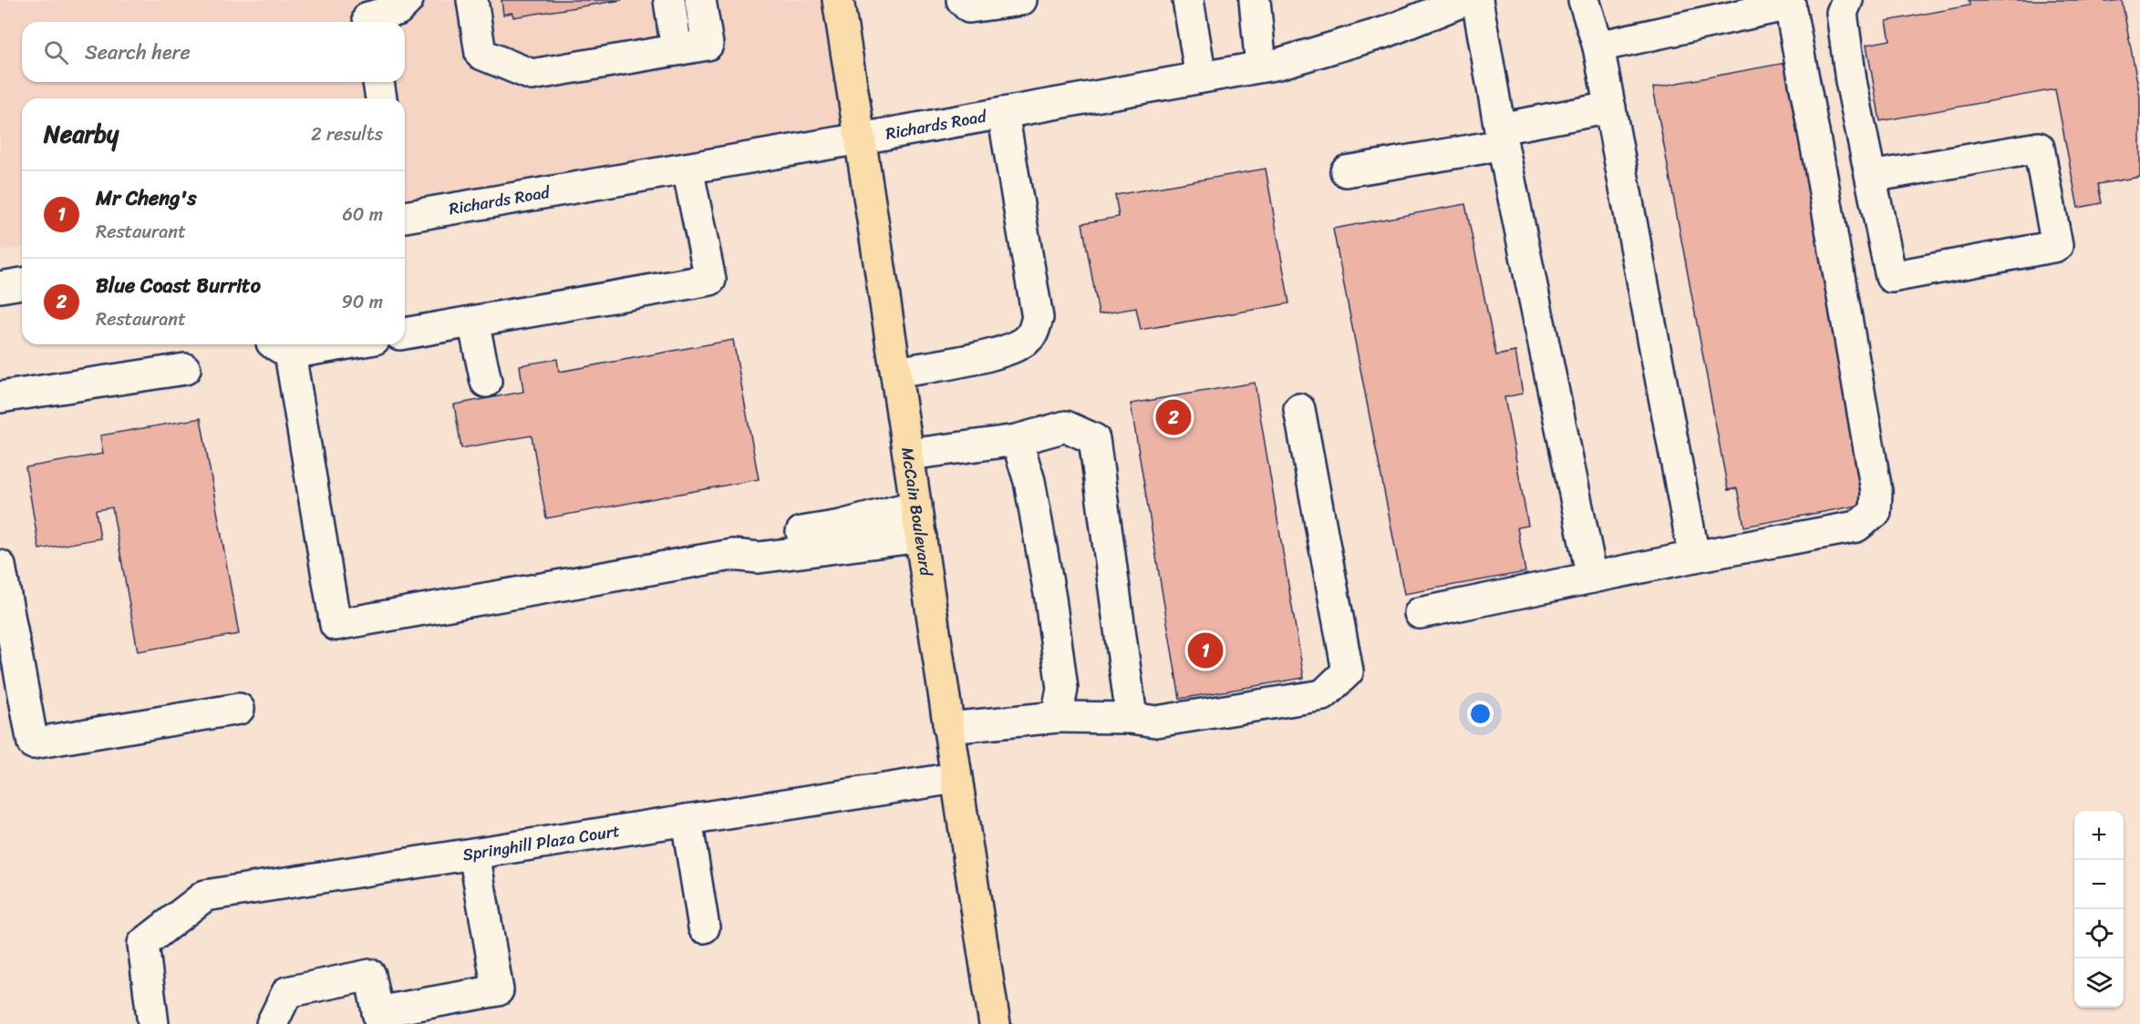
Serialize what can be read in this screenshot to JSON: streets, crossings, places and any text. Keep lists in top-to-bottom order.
{
  "streets": {
    "main road": ["McCain Boulevard"],
    "street": ["Richards Road", "Springhill Plaza Court"]
  },
  "crossings": [
    ["Richards Road", "McCain Boulevard"],
    ["McCain Boulevard", "Springhill Plaza Court"]
  ],
  "page": {
    "search": "Search here",
    "heading": ["Nearby", "2 results"],
    "list": [
      {
        "mark": "1",
        "name": "Mr Cheng's",
        "note": "Restaurant",
        "value": "60 m"
      },
      {
        "mark": "2",
        "name": "Blue Coast Burrito",
        "note": "Restaurant",
        "value": "90 m"
      }
    ],
    "pins": ["2", "1"],
    "map_buttons": ["+", "−"]
  }
}
